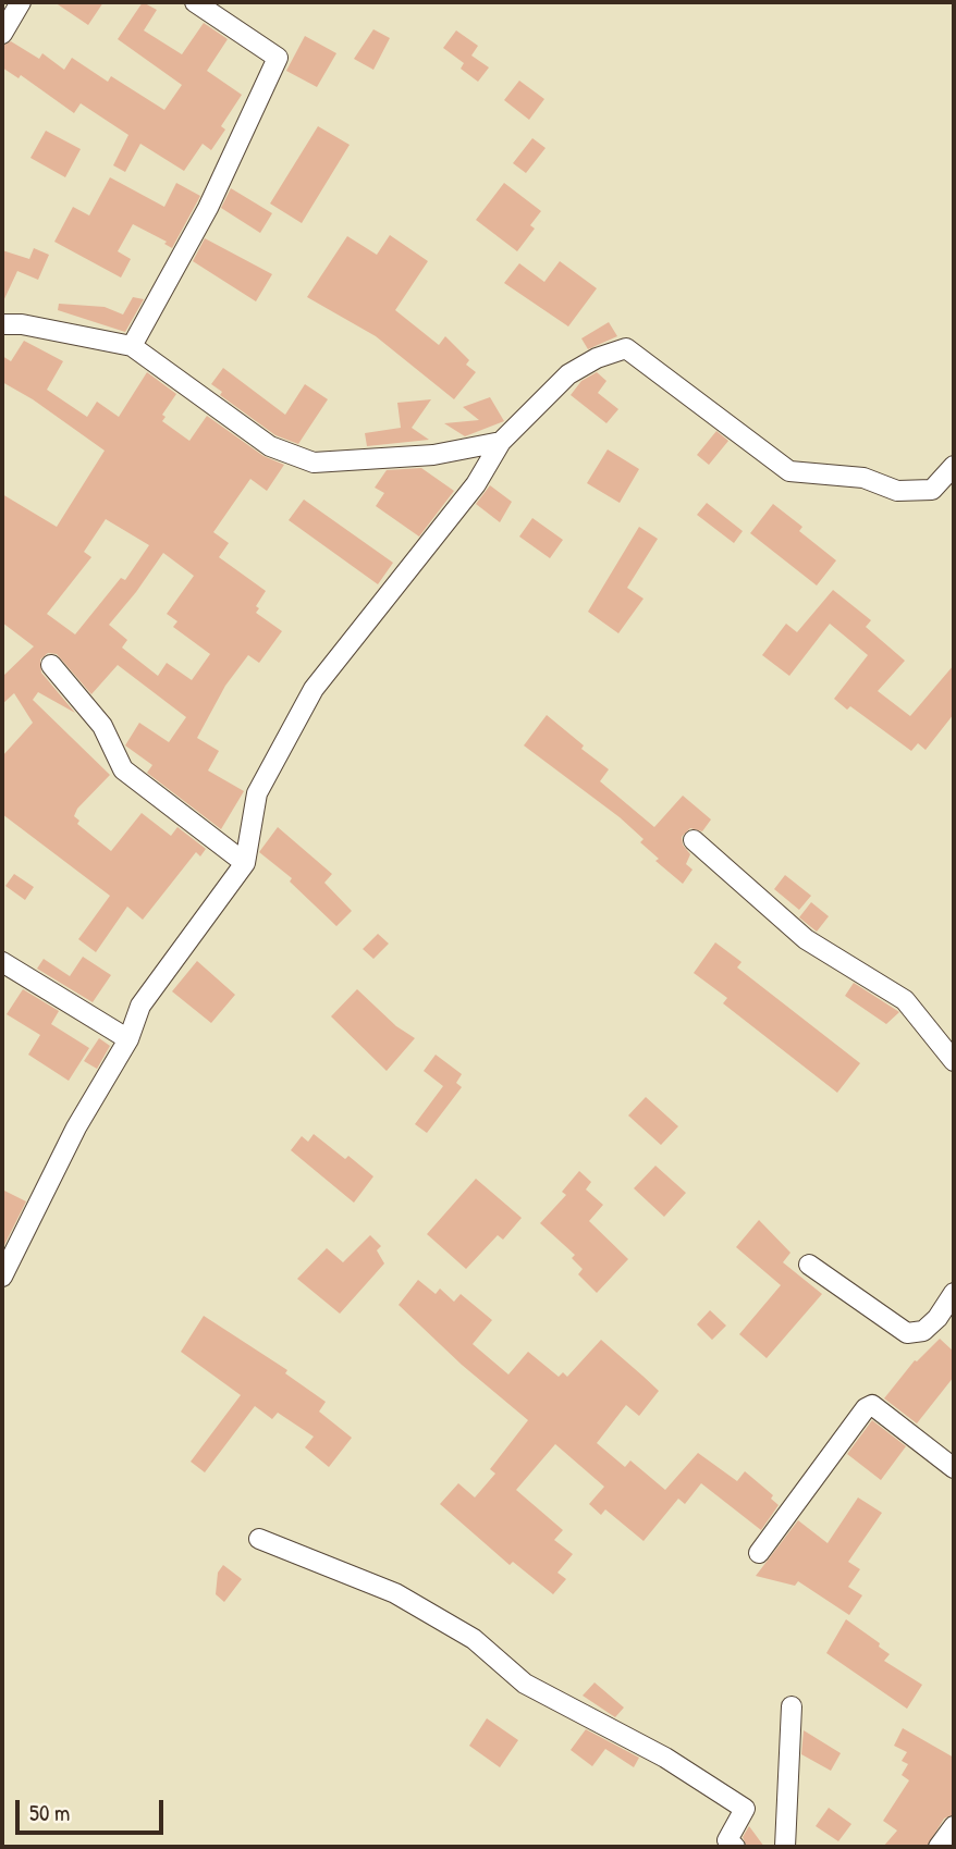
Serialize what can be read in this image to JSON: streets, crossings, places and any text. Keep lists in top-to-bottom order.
{
  "scale_bar": "50 m"
}
